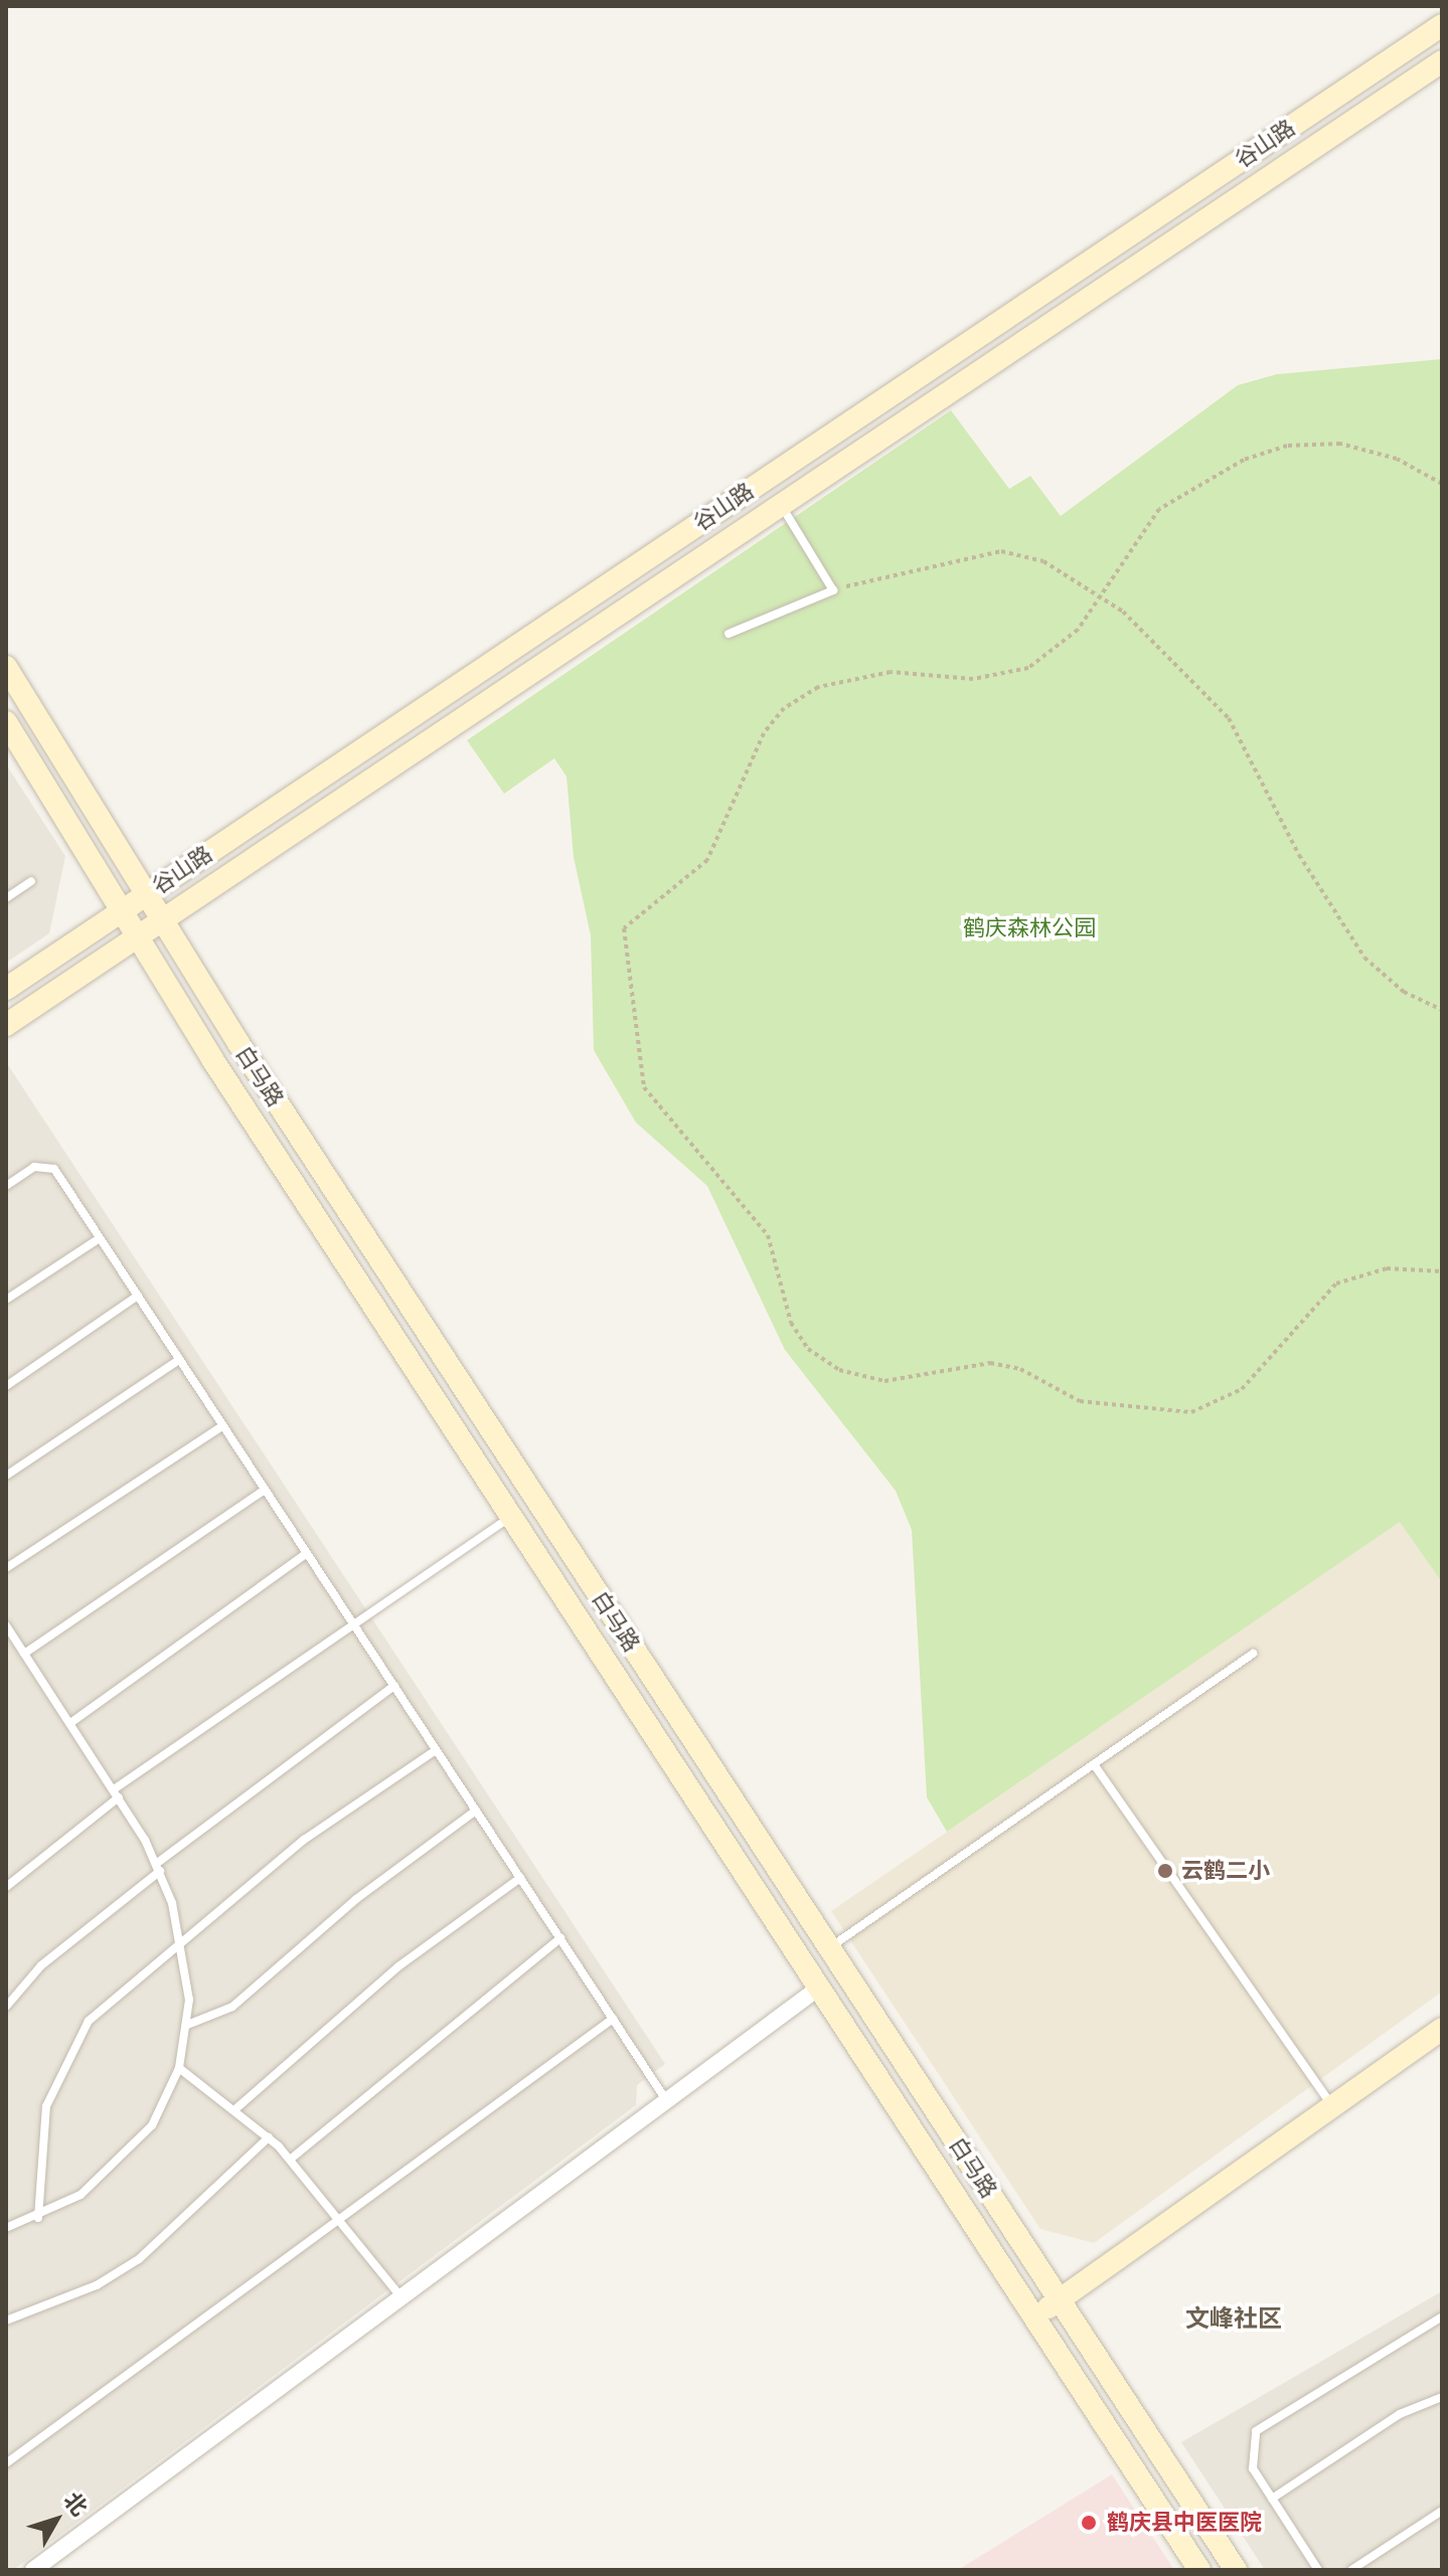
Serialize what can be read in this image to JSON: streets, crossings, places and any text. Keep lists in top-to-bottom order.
{
  "streets": {
    "street": ["谷山路", "白马路"]
  },
  "crossings": [
    ["谷山路", "白马路"]
  ],
  "districts": ["文峰社区"],
  "parks": ["鹤庆森林公园"],
  "places": ["云鹤二小", "鹤庆县中医医院"],
  "north": "top right"
}
